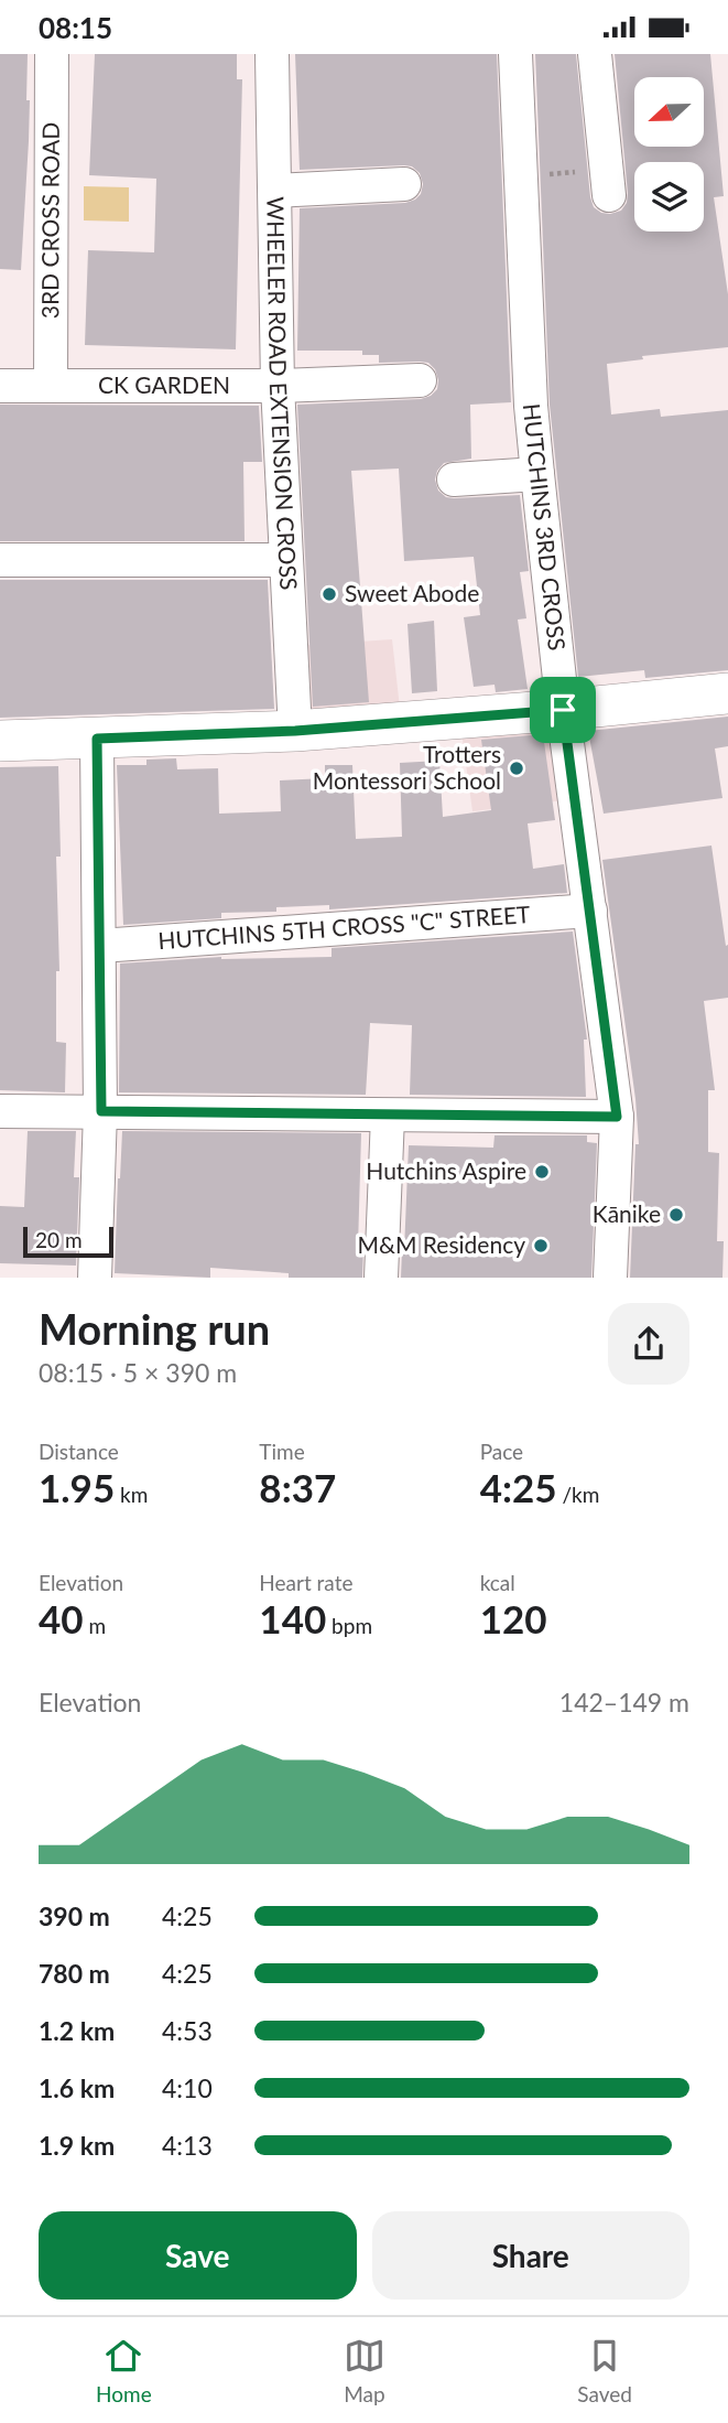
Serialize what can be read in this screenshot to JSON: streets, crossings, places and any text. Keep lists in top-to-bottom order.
{
  "streets": {
    "street": [
      "3RD CROSS ROAD",
      "CK GARDEN",
      "WHEELER ROAD EXTENSION CROSS",
      "HUTCHINS 3RD CROSS",
      "HUTCHINS 5TH CROSS \"C\" STREET"
    ]
  },
  "crossings": [
    ["3RD CROSS ROAD", "CK GARDEN"],
    ["CK GARDEN", "WHEELER ROAD EXTENSION CROSS"],
    ["HUTCHINS 3RD CROSS", "HUTCHINS 5TH CROSS \"C\" STREET"]
  ],
  "places": [
    "Sweet Abode",
    "Trotters Montessori School",
    "Hutchins Aspire",
    "Kānike",
    "M&M Residency"
  ],
  "scale_bar": "20 m",
  "north": "left",
  "page": {
    "status": "08:15",
    "scale": "20 m",
    "heading": ["Morning run", "08:15 · 5 × 390 m"],
    "stats": [
      ["Distance", "1.95 km"],
      ["Time", "8:37"],
      ["Pace", "4:25 /km"],
      ["Elevation", "40 m"],
      ["Heart rate", "140 bpm"],
      ["kcal", "120"]
    ],
    "chart": ["Elevation", "142–149 m"],
    "list": [
      {
        "name": "390 m",
        "note": "4:25"
      },
      {
        "name": "780 m",
        "note": "4:25"
      },
      {
        "name": "1.2 km",
        "note": "4:53"
      },
      {
        "name": "1.6 km",
        "note": "4:10"
      },
      {
        "name": "1.9 km",
        "note": "4:13"
      }
    ],
    "buttons": ["Save", "Share"],
    "tabs": ["Home", "Map", "Saved"]
  }
}
